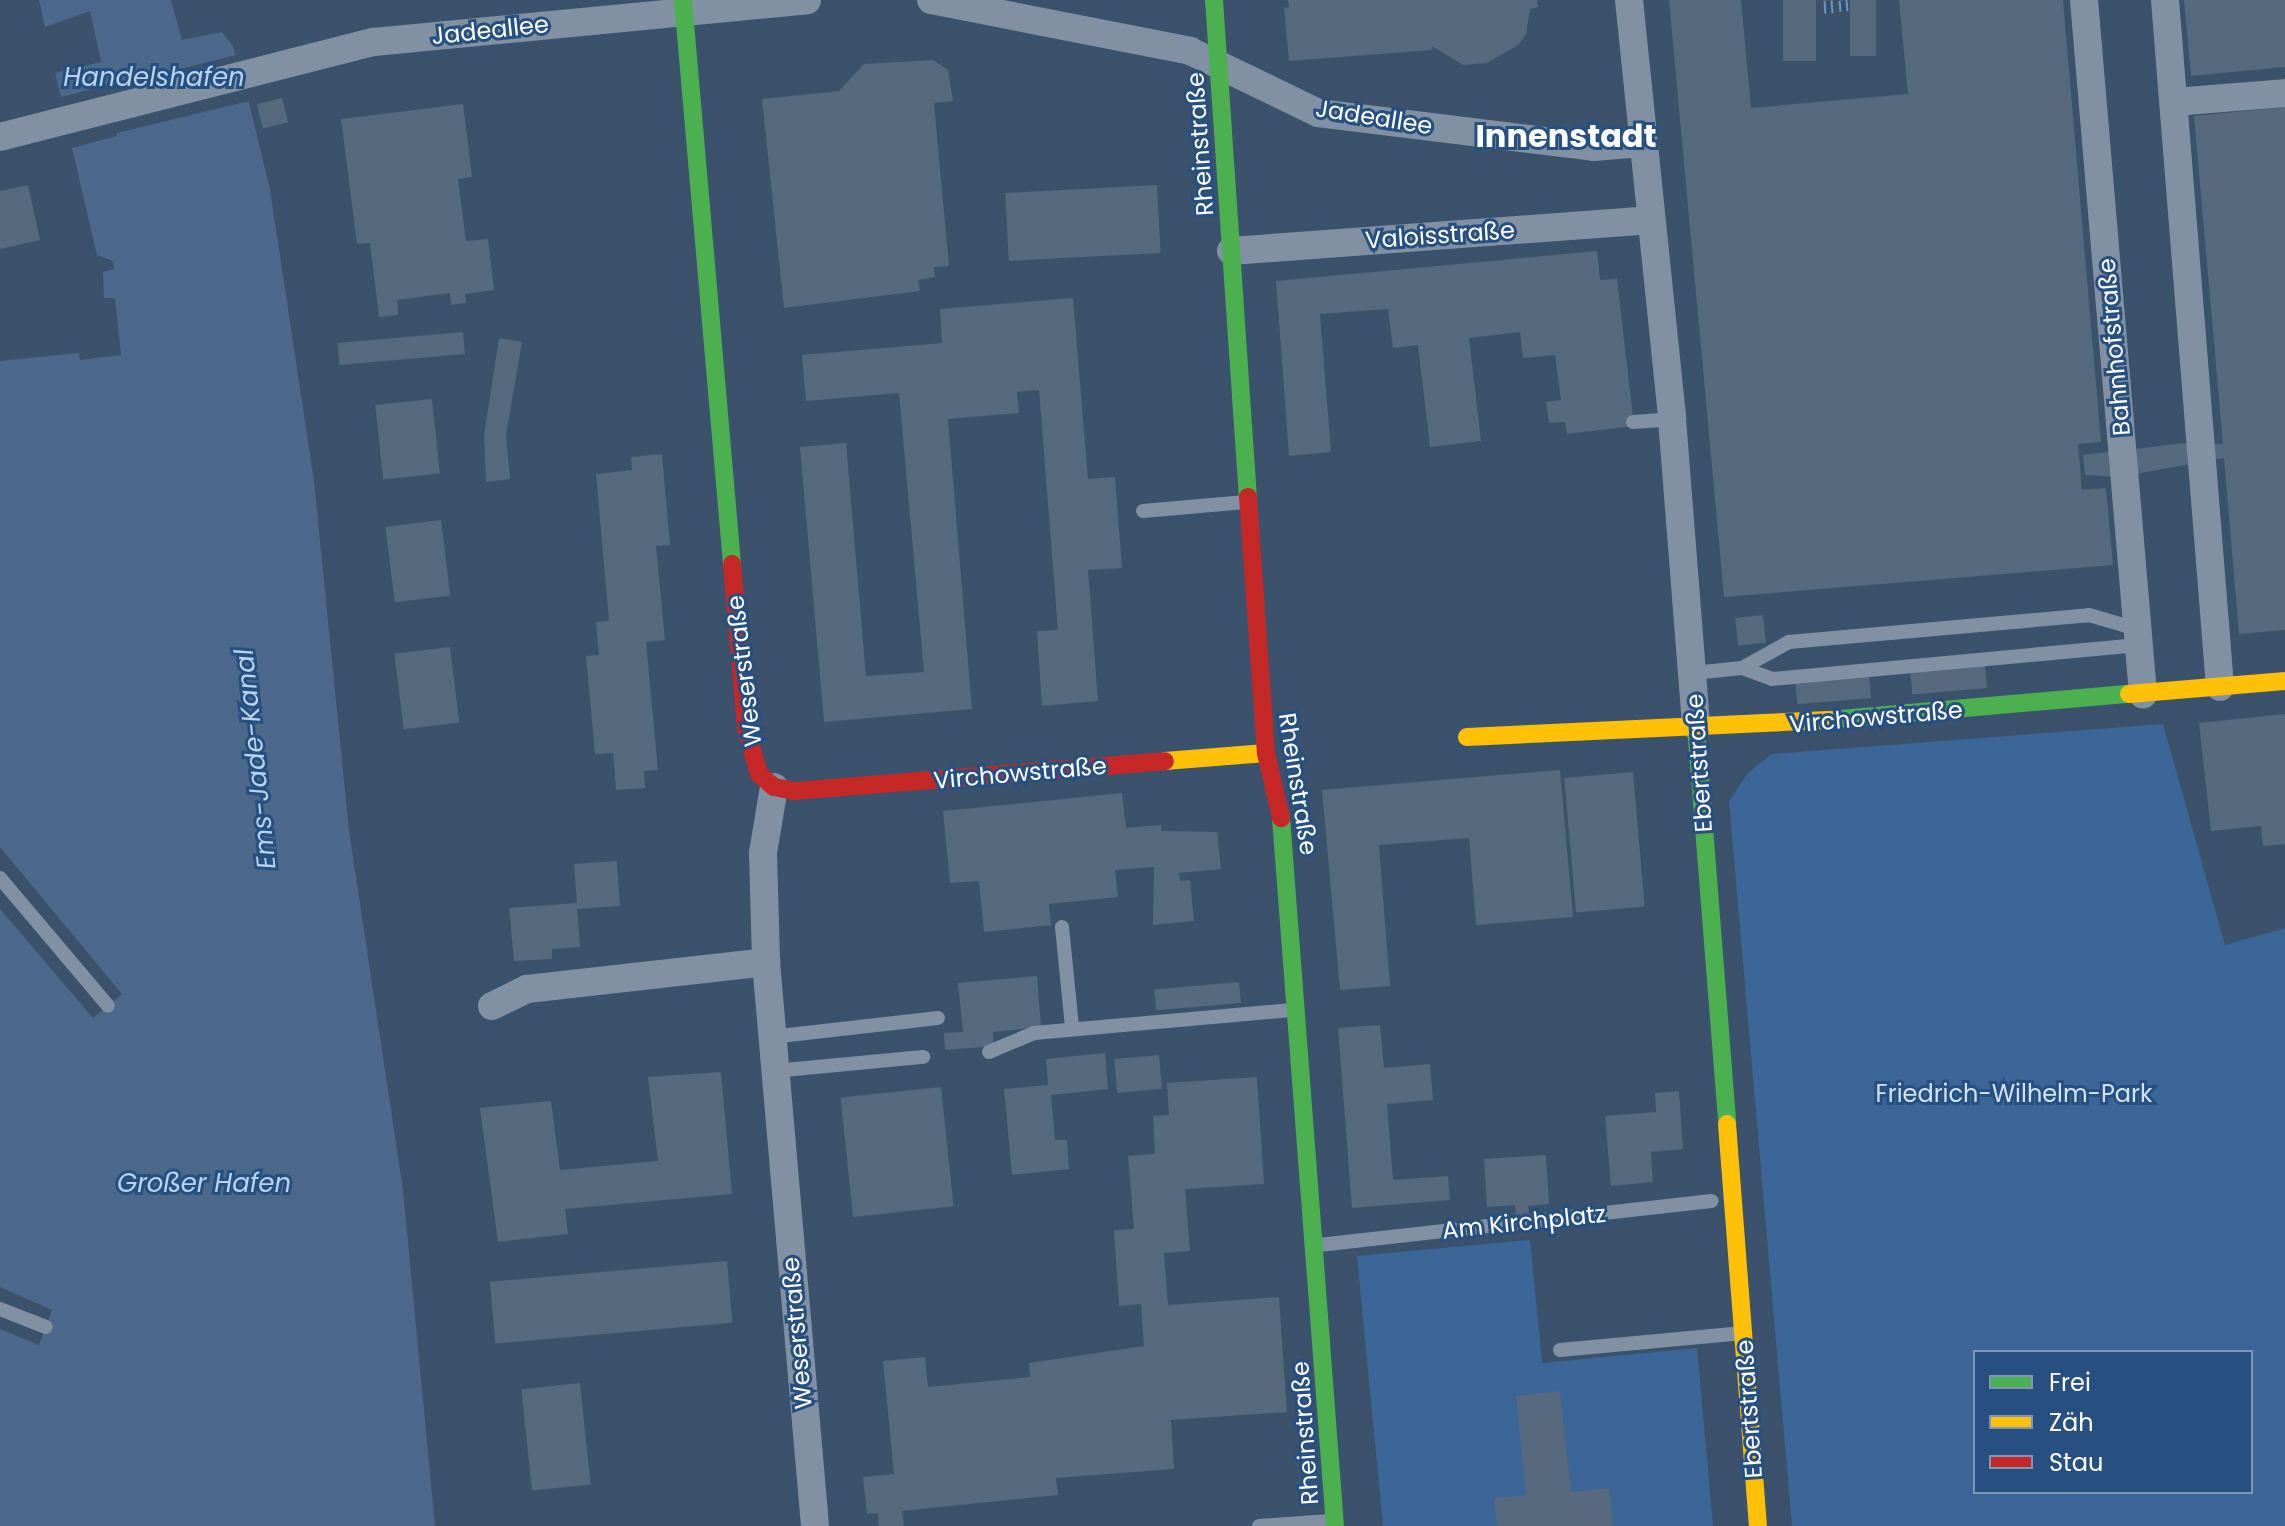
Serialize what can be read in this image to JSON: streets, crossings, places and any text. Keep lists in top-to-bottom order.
{
  "streets": {
    "street": [
      "Jadeallee",
      "Rheinstraße",
      "Valoisstraße",
      "Bahnhofstraße",
      "Weserstraße",
      "Virchowstraße",
      "Ebertstraße"
    ],
    "lane": ["Am Kirchplatz"]
  },
  "crossings": [
    ["Jadeallee", "Rheinstraße"],
    ["Jadeallee", "Weserstraße"],
    ["Jadeallee", "Ebertstraße"],
    ["Rheinstraße", "Valoisstraße"],
    ["Rheinstraße", "Virchowstraße"],
    ["Rheinstraße", "Am Kirchplatz"],
    ["Valoisstraße", "Ebertstraße"],
    ["Bahnhofstraße", "Virchowstraße"],
    ["Weserstraße", "Virchowstraße"],
    ["Virchowstraße", "Ebertstraße"],
    ["Ebertstraße", "Am Kirchplatz"]
  ],
  "districts": ["Innenstadt"],
  "water": ["Handelshafen", "Ems-Jade-Kanal", "Großer Hafen"],
  "parks": ["Friedrich-Wilhelm-Park"],
  "legend": ["Frei", "Zäh", "Stau"]
}
